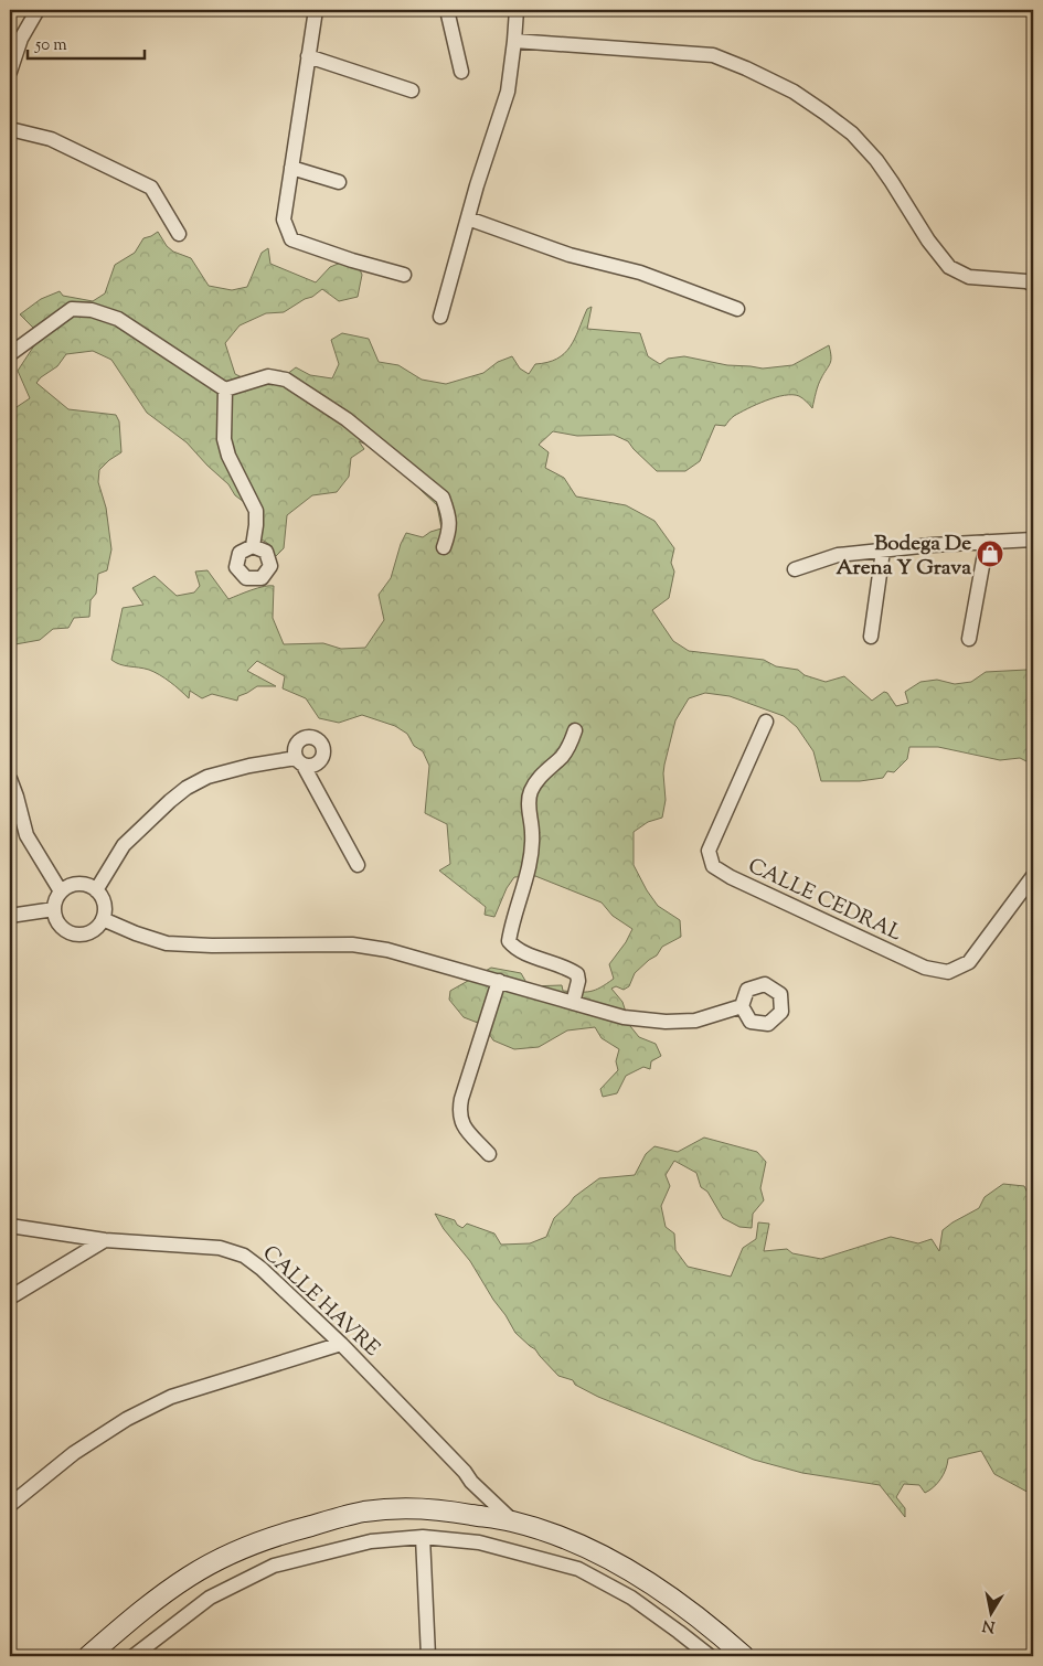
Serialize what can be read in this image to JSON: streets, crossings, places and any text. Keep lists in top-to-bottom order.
{
  "streets": {
    "street": ["CALLE CEDRAL", "CALLE HAVRE"]
  },
  "places": {
    "shop": ["Bodega De Arena Y Grava"]
  },
  "scale_bar": "50 m",
  "north": "bottom"
}
